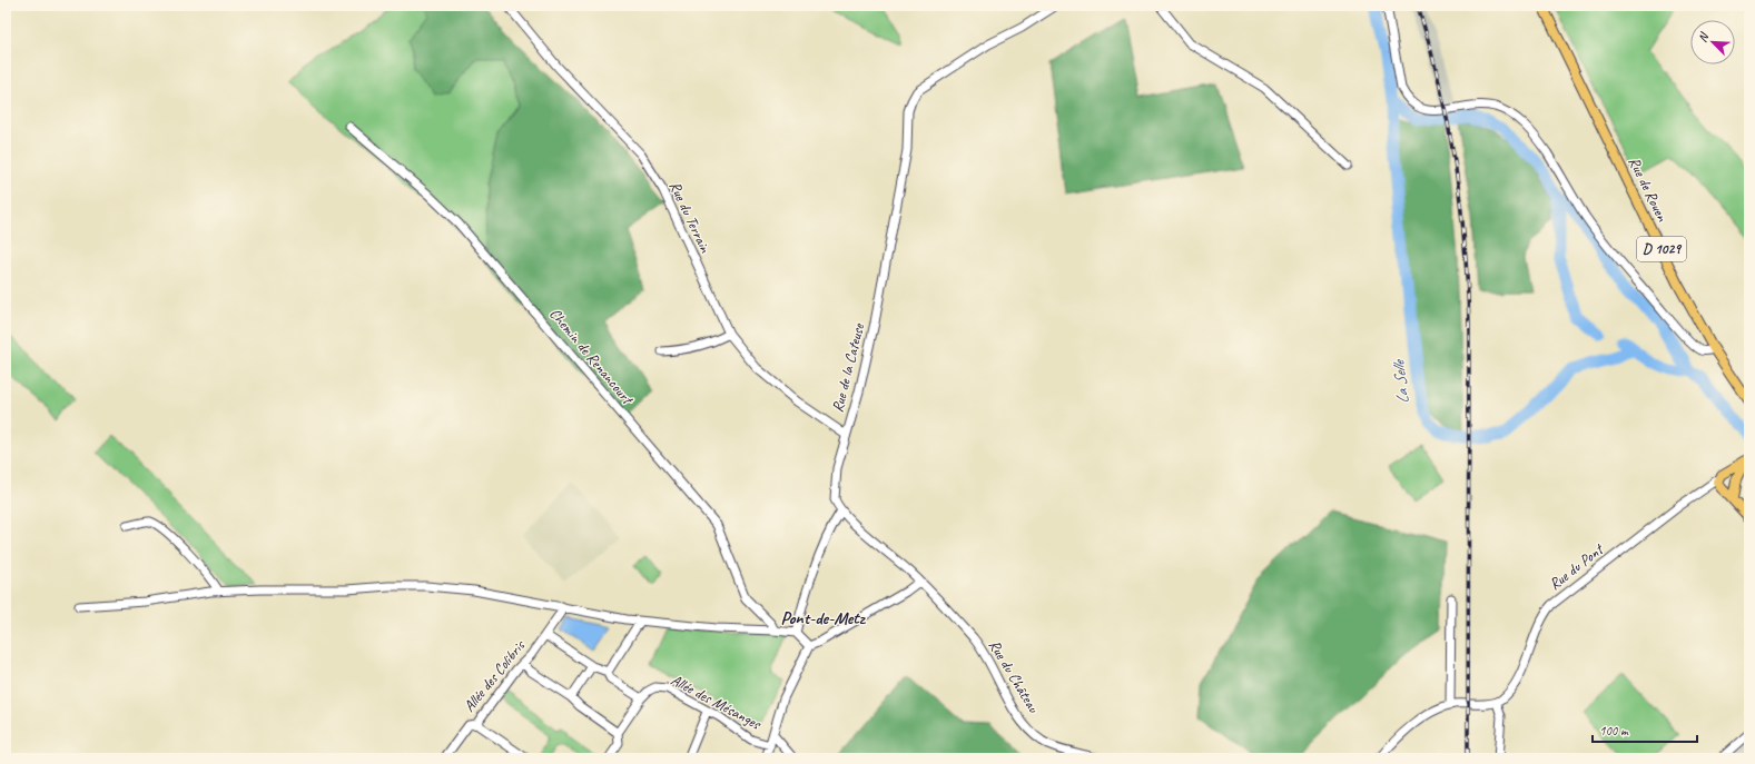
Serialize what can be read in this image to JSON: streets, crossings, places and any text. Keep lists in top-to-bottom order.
{
  "streets": {
    "main road": ["Rue de Rouen", "D 1029"],
    "street": [
      "Rue du Terrain",
      "Chemin de Renancourt",
      "Rue de la Cateuse",
      "Rue du Pont",
      "Allée des Colibris",
      "Rue du Château",
      "Allée des Mésanges"
    ]
  },
  "crossings": [
    ["Rue du Terrain", "Rue de la Cateuse"],
    ["Rue de la Cateuse", "Rue du Château"]
  ],
  "districts": ["Pont-de-Metz"],
  "water": ["La Selle"],
  "scale_bar": "100 m",
  "north": "top left"
}
